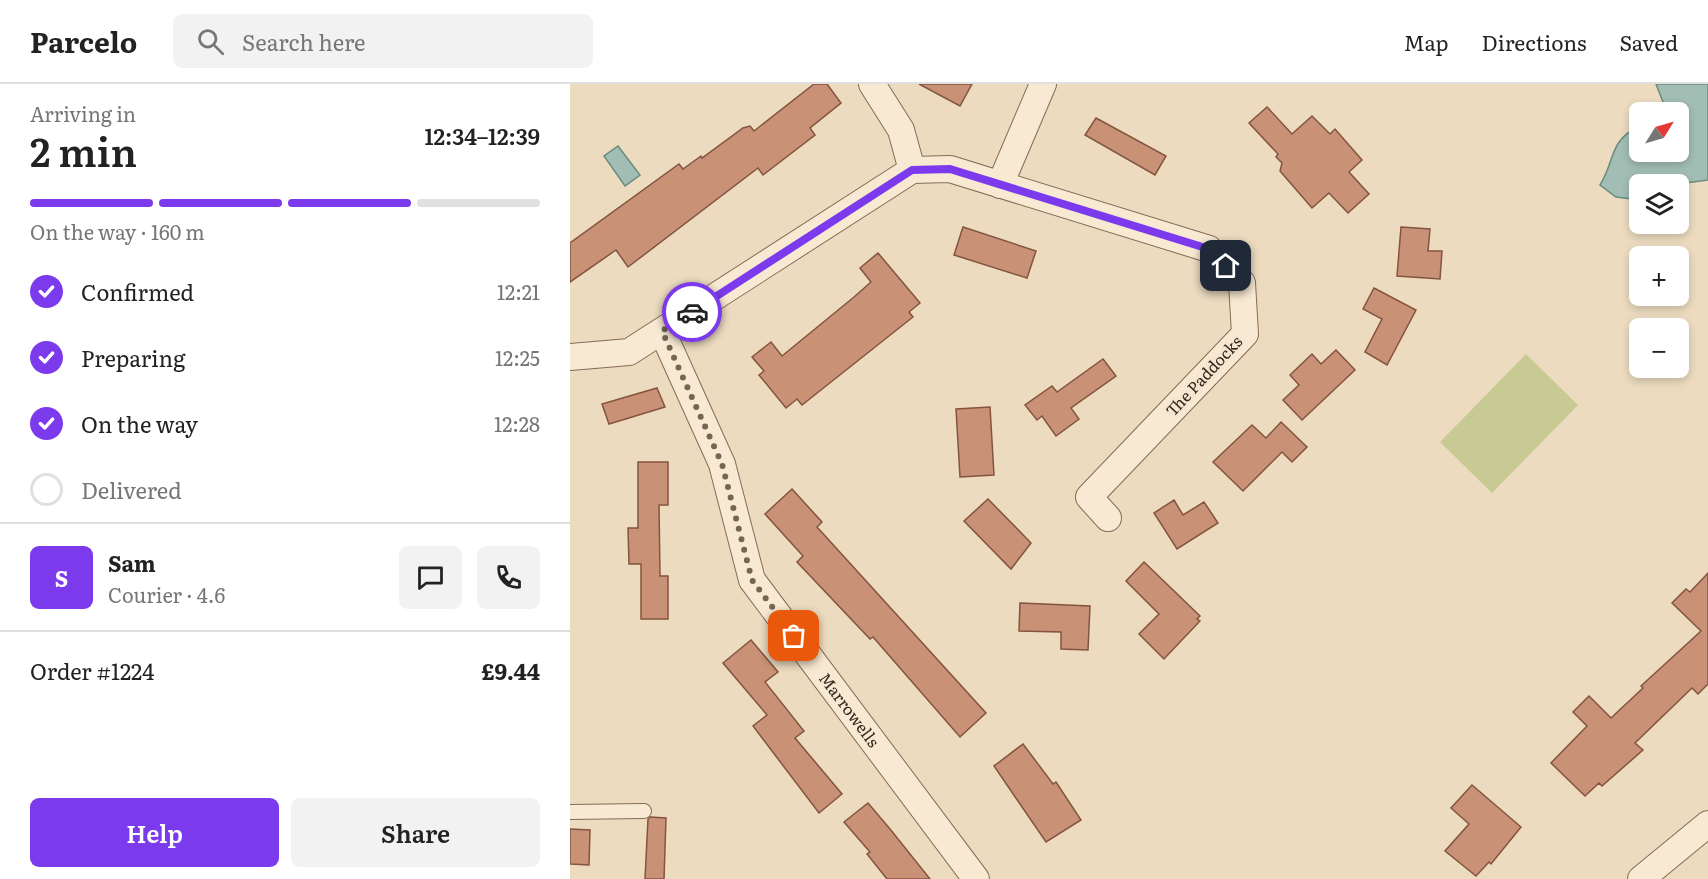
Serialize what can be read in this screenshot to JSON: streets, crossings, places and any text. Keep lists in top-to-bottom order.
{
  "streets": {
    "street": ["The Paddocks", "Marrowells"]
  },
  "north": "top right",
  "page": {
    "header": "Parcelo",
    "search": "Search here",
    "nav": ["Map", "Directions", "Saved"],
    "heading": ["2 min", "Arriving in", "12:34–12:39"],
    "panel": [
      "Sam",
      "Courier · 4.6",
      "Order #1224",
      "£9.44"
    ],
    "map_buttons": ["+", "−"],
    "bar": "On the way · 160 m",
    "list": [
      ["Confirmed", "12:21"],
      ["Preparing", "12:25"],
      ["On the way", "12:28"],
      "Delivered"
    ],
    "round": "S",
    "buttons": ["Help", "Share"]
  }
}
